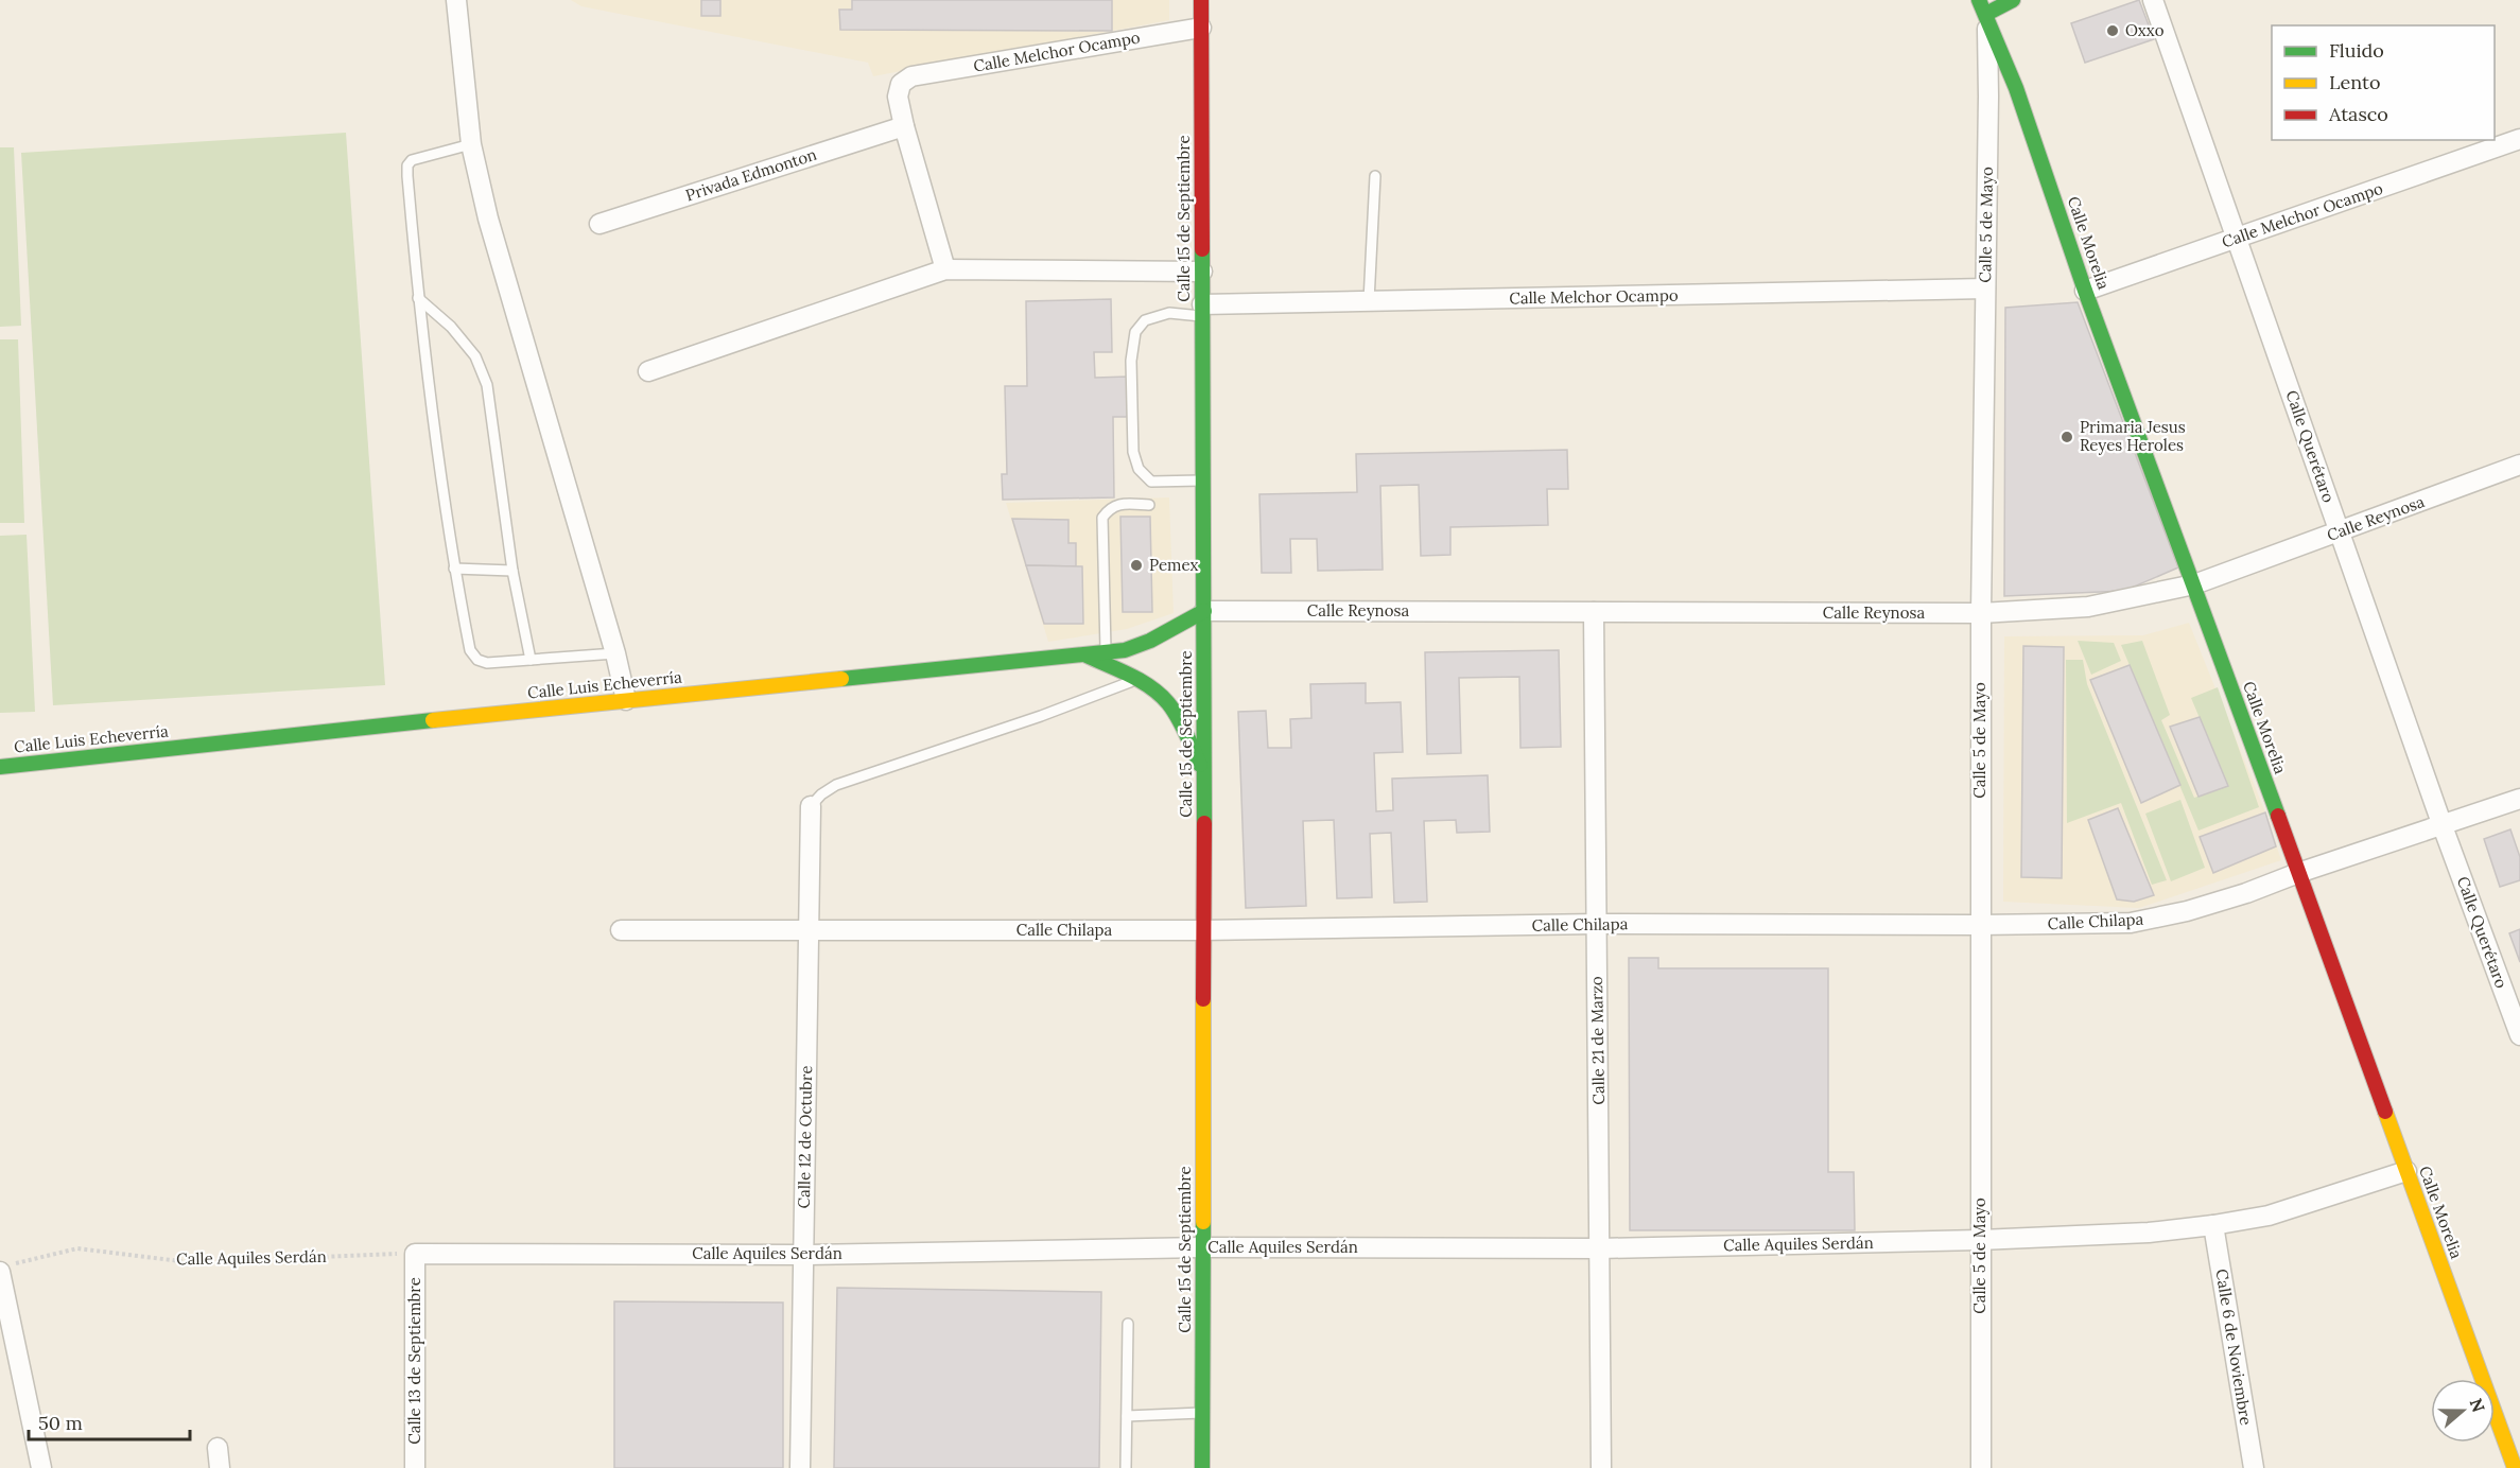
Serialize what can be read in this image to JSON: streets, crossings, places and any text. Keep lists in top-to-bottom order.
{
  "streets": {
    "street": [
      "Calle Melchor Ocampo",
      "Privada Edmonton",
      "Calle 15 de Septiembre",
      "Calle 5 de Mayo",
      "Calle Morelia",
      "Calle Querétaro",
      "Calle Reynosa",
      "Calle Luis Echeverría",
      "Calle Chilapa",
      "Calle 21 de Marzo",
      "Calle 12 de Octubre",
      "Calle Aquiles Serdán",
      "Calle 6 de Noviembre",
      "Calle 13 de Septiembre"
    ]
  },
  "crossings": [
    ["Calle Melchor Ocampo", "Privada Edmonton"],
    ["Calle Melchor Ocampo", "Calle 15 de Septiembre"],
    ["Calle Melchor Ocampo", "Calle 5 de Mayo"],
    ["Calle Melchor Ocampo", "Calle Morelia"],
    ["Calle Melchor Ocampo", "Calle Querétaro"],
    ["Calle 15 de Septiembre", "Calle Reynosa"],
    ["Calle 15 de Septiembre", "Calle Luis Echeverría"],
    ["Calle 15 de Septiembre", "Calle Chilapa"],
    ["Calle 15 de Septiembre", "Calle Aquiles Serdán"],
    ["Calle 5 de Mayo", "Calle Morelia"],
    ["Calle 5 de Mayo", "Calle Reynosa"],
    ["Calle 5 de Mayo", "Calle Chilapa"],
    ["Calle 5 de Mayo", "Calle Aquiles Serdán"],
    ["Calle Morelia", "Calle Reynosa"],
    ["Calle Morelia", "Calle Chilapa"],
    ["Calle Morelia", "Calle Aquiles Serdán"],
    ["Calle Querétaro", "Calle Reynosa"],
    ["Calle Querétaro", "Calle Chilapa"],
    ["Calle Reynosa", "Calle Luis Echeverría"],
    ["Calle Reynosa", "Calle 21 de Marzo"],
    ["Calle Chilapa", "Calle 21 de Marzo"],
    ["Calle Chilapa", "Calle 12 de Octubre"],
    ["Calle 21 de Marzo", "Calle Aquiles Serdán"],
    ["Calle 12 de Octubre", "Calle Aquiles Serdán"],
    ["Calle Aquiles Serdán", "Calle 6 de Noviembre"],
    ["Calle Aquiles Serdán", "Calle 13 de Septiembre"]
  ],
  "places": ["Oxxo", "Primaria Jesus Reyes Heroles", "Pemex"],
  "legend": ["Fluido", "Lento", "Atasco"],
  "scale_bar": "50 m",
  "north": "right"
}
